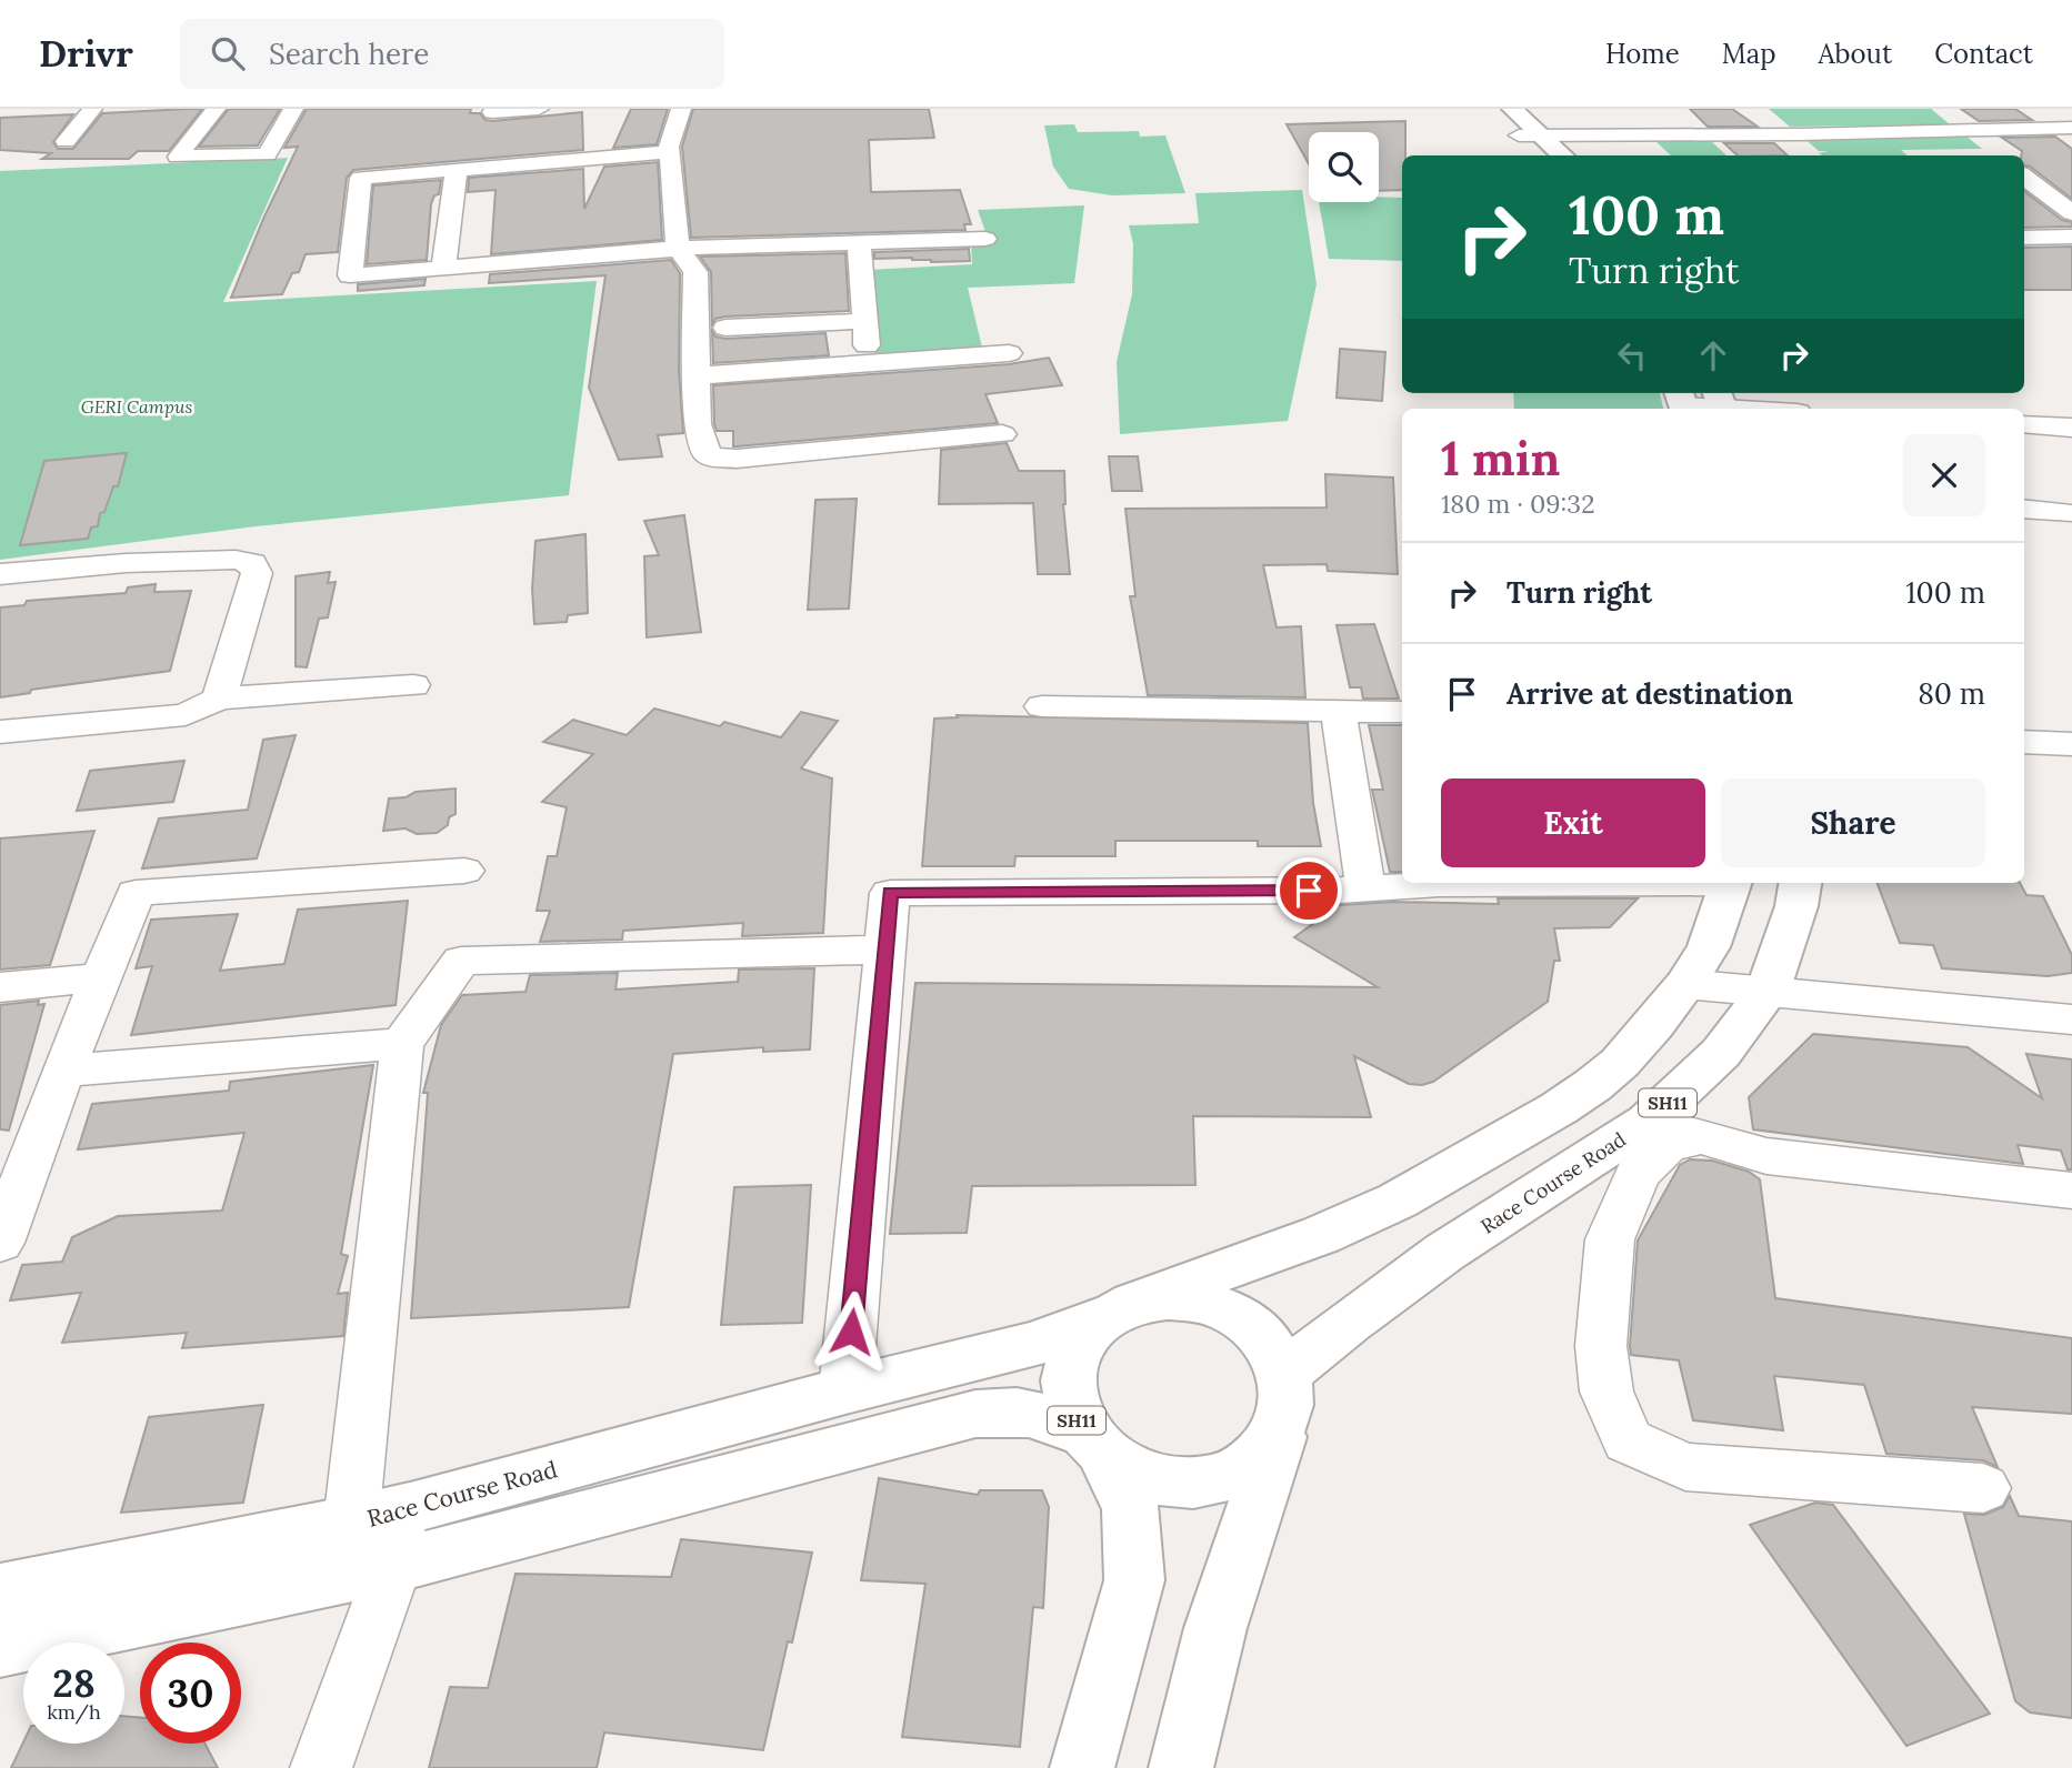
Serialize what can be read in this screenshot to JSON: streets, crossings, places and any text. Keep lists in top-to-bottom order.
{
  "streets": {
    "main road": ["SH11", "Race Course Road"]
  },
  "crossings": [
    ["SH11", "Race Course Road"]
  ],
  "parks": ["GERI Campus"],
  "page": {
    "header": "Drivr",
    "search": "Search here",
    "nav": [
      "Home",
      "Map",
      "About",
      "Contact"
    ],
    "turn": ["100 m", "Turn right"],
    "heading": ["1 min", "180 m · 09:32"],
    "list": [
      {
        "name": "Turn right",
        "value": "100 m"
      },
      {
        "name": "Arrive at destination",
        "value": "80 m"
      }
    ],
    "buttons": ["Exit", "Share"],
    "speed": "28 km/h",
    "limit": "30"
  }
}
